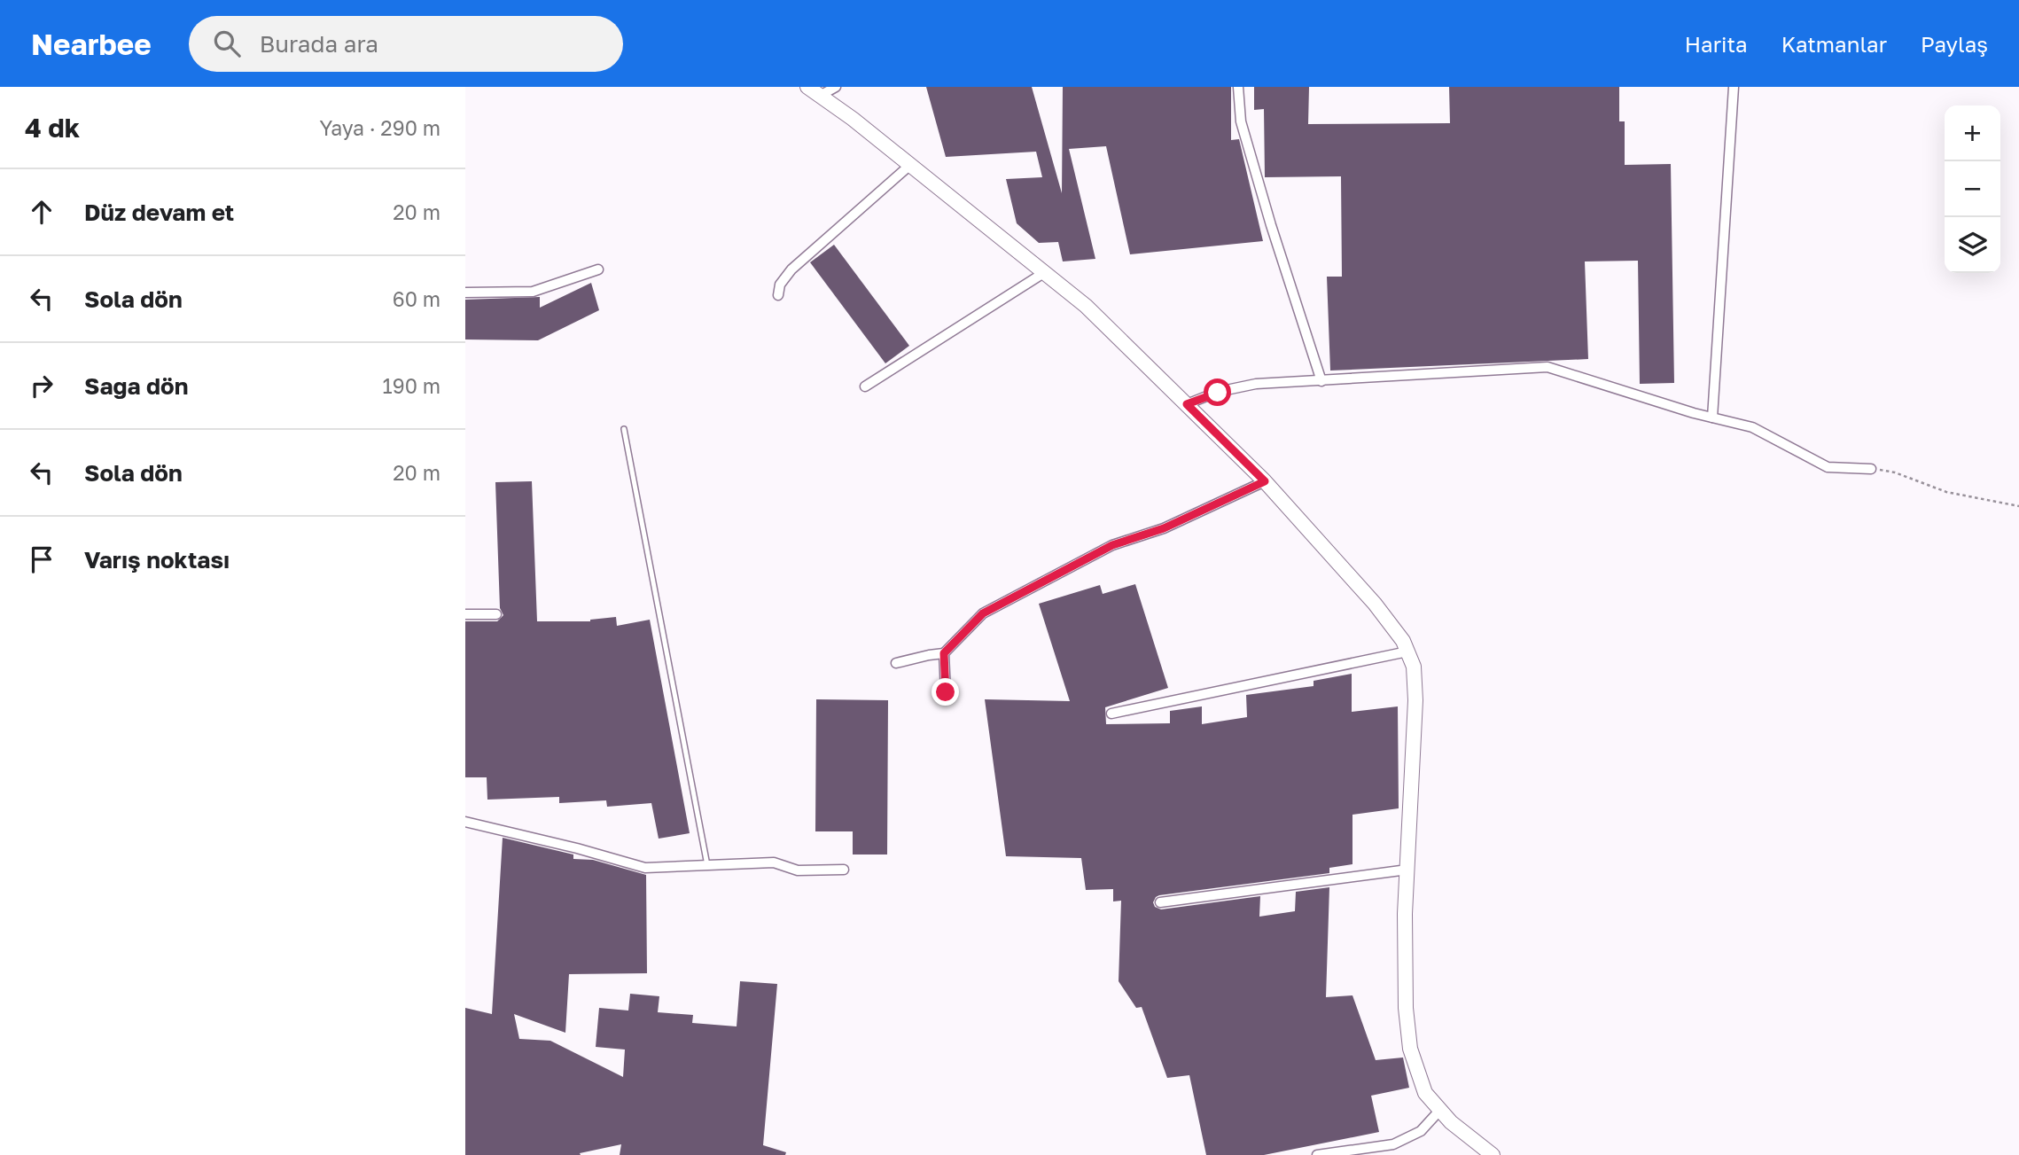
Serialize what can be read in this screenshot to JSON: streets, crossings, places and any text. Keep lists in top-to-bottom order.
{
  "page": {
    "header": "Nearbee",
    "search": "Burada ara",
    "nav": ["Harita", "Katmanlar", "Paylaş"],
    "heading": ["4 dk", "Yaya · 290 m"],
    "map_buttons": ["+", "−"],
    "list": [
      ["Düz devam et", "20 m"],
      ["Sola dön", "60 m"],
      ["Sağa dön", "190 m"],
      ["Sola dön", "20 m"],
      "Varış noktası"
    ]
  }
}
